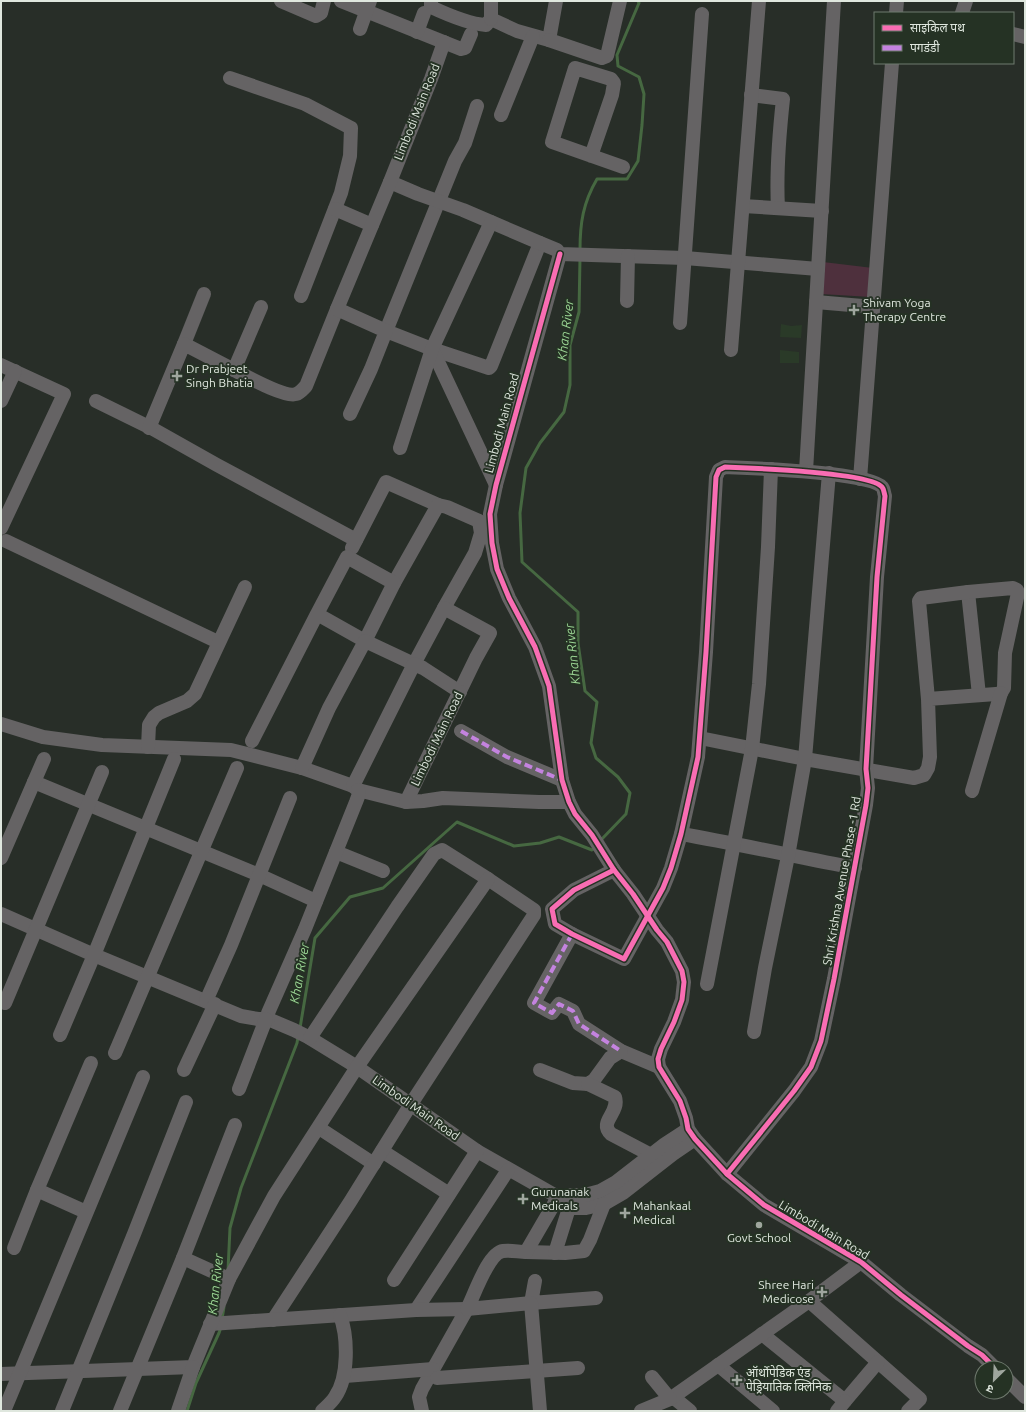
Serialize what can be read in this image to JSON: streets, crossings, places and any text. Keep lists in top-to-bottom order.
{
  "streets": {
    "street": ["Limbodi Main Road", "Shri Krishna Avenue Phase -1 Rd"]
  },
  "crossings": [
    ["Limbodi Main Road", "Shri Krishna Avenue Phase -1 Rd"]
  ],
  "water": ["Khan River"],
  "places": {
    "health": [
      "Shivam Yoga Therapy Centre",
      "Dr Prabjeet Singh Bhatia",
      "Gurunanak Medicals",
      "Mahankaal Medical",
      "Shree Hari Medicose",
      "ऑर्थोपेडिक एंड पेड्रियातिक क्लिनिक"
    ],
    "other": ["Govt School"]
  },
  "legend": ["साइकिल पथ", "पगडंडी"],
  "north": "bottom left"
}
